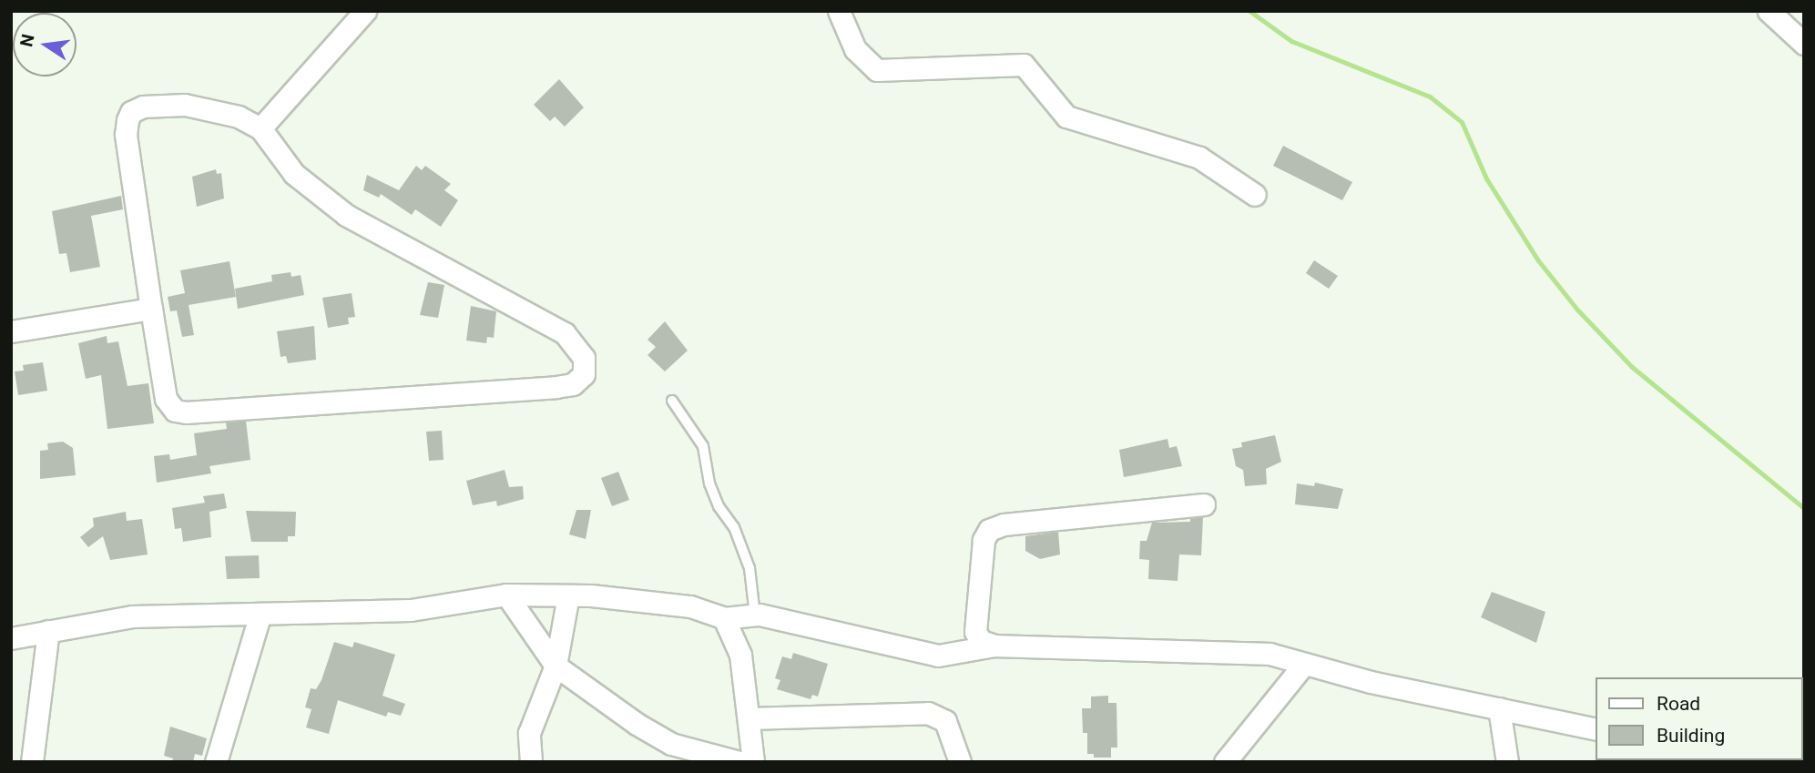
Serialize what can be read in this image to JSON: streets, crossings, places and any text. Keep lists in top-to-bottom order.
{
  "legend": ["Road", "Building"],
  "north": "left"
}
